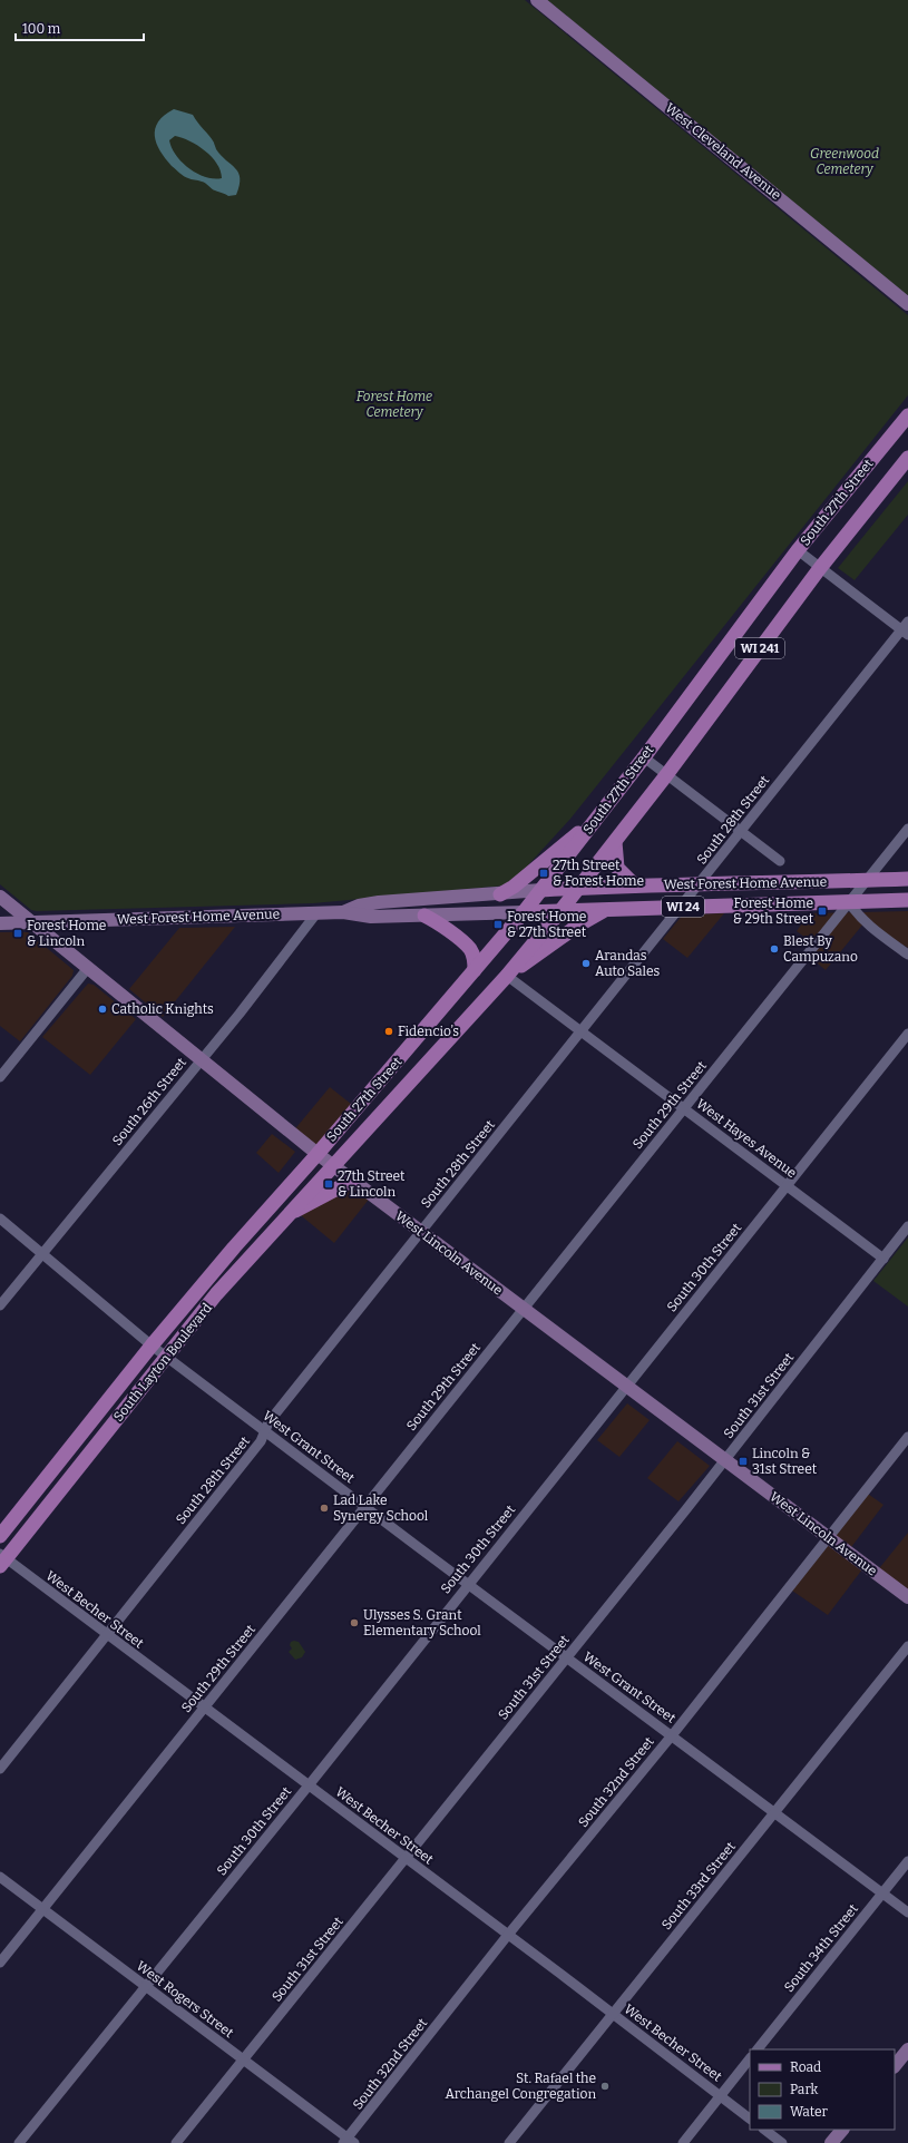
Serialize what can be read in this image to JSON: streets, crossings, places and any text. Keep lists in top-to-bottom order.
{
  "streets": {
    "main road": [
      "West Cleveland Avenue",
      "South 27th Street",
      "WI 241",
      "West Forest Home Avenue",
      "WI 24",
      "West Lincoln Avenue",
      "South Layton Boulevard"
    ],
    "street": [
      "South 28th Street",
      "South 26th Street",
      "South 29th Street",
      "West Hayes Avenue",
      "South 30th Street",
      "South 31st Street",
      "West Grant Street",
      "West Becher Street",
      "South 32nd Street",
      "South 33rd Street",
      "South 34th Street",
      "West Rogers Street"
    ]
  },
  "crossings": [
    ["South 27th Street", "West Forest Home Avenue"],
    ["South 27th Street", "West Hayes Avenue"],
    ["South 27th Street", "West Lincoln Avenue"],
    ["South 27th Street", "South Layton Boulevard"],
    ["South 28th Street", "West Forest Home Avenue"],
    ["South 28th Street", "West Hayes Avenue"],
    ["South 28th Street", "West Lincoln Avenue"],
    ["South 28th Street", "West Grant Street"],
    ["South 28th Street", "West Becher Street"],
    ["West Forest Home Avenue", "South 26th Street"],
    ["West Forest Home Avenue", "South 29th Street"],
    ["West Forest Home Avenue", "West Lincoln Avenue"],
    ["South 26th Street", "West Lincoln Avenue"],
    ["South 26th Street", "West Grant Street"],
    ["South 29th Street", "West Hayes Avenue"],
    ["South 29th Street", "West Lincoln Avenue"],
    ["South 29th Street", "West Grant Street"],
    ["South 29th Street", "West Becher Street"],
    ["South 29th Street", "West Rogers Street"],
    ["West Hayes Avenue", "South 30th Street"],
    ["West Hayes Avenue", "South 31st Street"],
    ["West Lincoln Avenue", "South 30th Street"],
    ["West Lincoln Avenue", "South Layton Boulevard"],
    ["West Lincoln Avenue", "South 31st Street"],
    ["West Lincoln Avenue", "South 32nd Street"],
    ["South 30th Street", "West Grant Street"],
    ["South 30th Street", "West Becher Street"],
    ["South 30th Street", "West Rogers Street"],
    ["South Layton Boulevard", "West Grant Street"],
    ["South Layton Boulevard", "West Becher Street"],
    ["South 31st Street", "West Grant Street"],
    ["South 31st Street", "West Becher Street"],
    ["South 31st Street", "West Rogers Street"],
    ["West Grant Street", "South 32nd Street"],
    ["West Grant Street", "South 33rd Street"],
    ["West Grant Street", "South 34th Street"],
    ["West Becher Street", "South 32nd Street"],
    ["West Becher Street", "South 33rd Street"],
    ["South 32nd Street", "West Rogers Street"]
  ],
  "parks": ["Greenwood Cemetery", "Forest Home Cemetery"],
  "places": {
    "transit": [
      "27th Street & Forest Home",
      "Forest Home & 29th Street",
      "Forest Home & 27th Street",
      "Forest Home & Lincoln",
      "27th Street & Lincoln",
      "Lincoln & 31st Street"
    ],
    "other": [
      "Blest By Campuzano",
      "Arandas Auto Sales",
      "Catholic Knights",
      "Fidencio’s",
      "Lad Lake Synergy School",
      "Ulysses S. Grant Elementary School",
      "St. Rafael the Archangel Congregation"
    ]
  },
  "legend": ["Road", "Park", "Water"],
  "scale_bar": "100 m"
}
